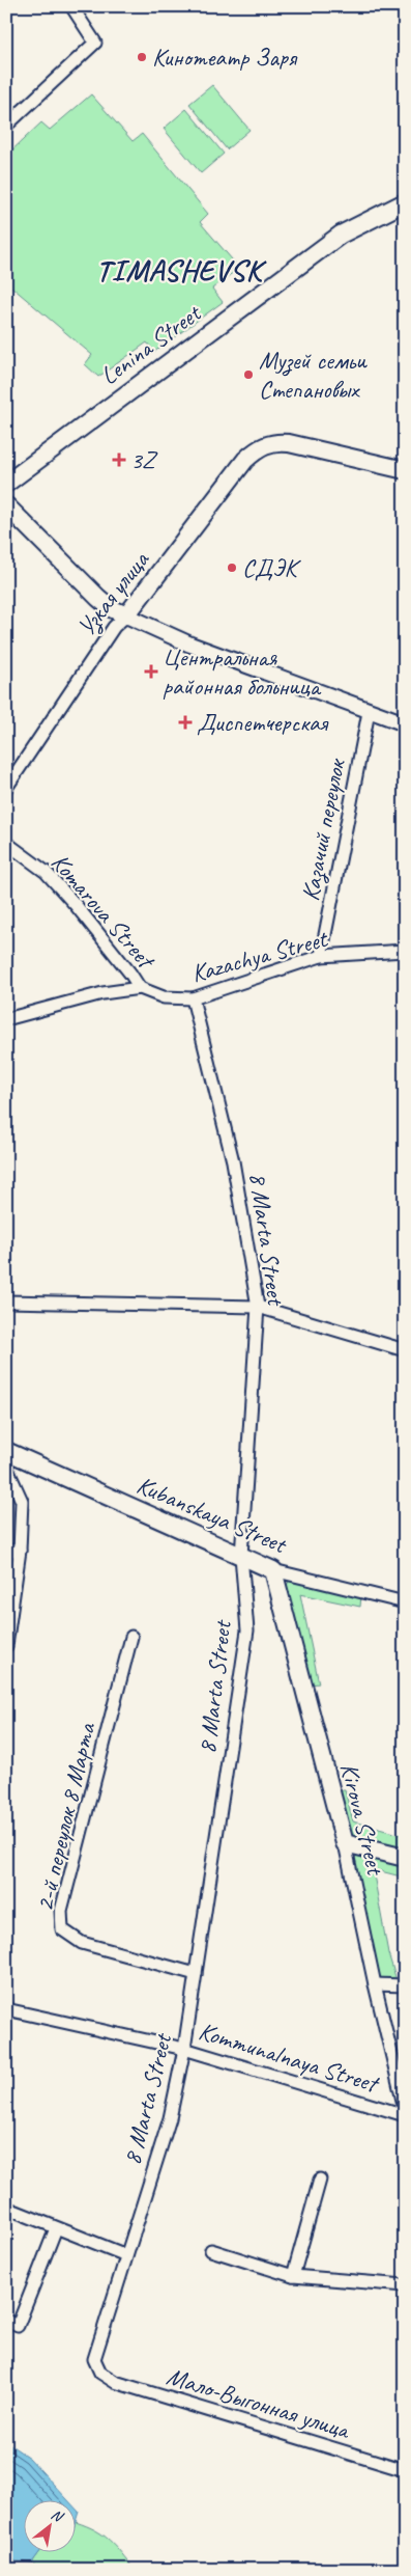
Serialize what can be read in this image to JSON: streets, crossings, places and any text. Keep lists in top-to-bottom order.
{
  "streets": {
    "main road": [
      "Lenina Street",
      "Узкая улица",
      "Kubanskaya Street",
      "Kirova Street"
    ],
    "street": [
      "Казачий переулок",
      "Komarova Street",
      "Kazachya Street",
      "8 Marta Street",
      "2-й переулок 8 Марта",
      "Kommunalnaya Street",
      "Мало-Выгонная улица"
    ]
  },
  "crossings": [
    ["Казачий переулок", "Kazachya Street"],
    ["Komarova Street", "Kazachya Street"],
    ["Kazachya Street", "8 Marta Street"],
    ["8 Marta Street", "Kubanskaya Street"],
    ["8 Marta Street", "2-й переулок 8 Марта"],
    ["8 Marta Street", "Kommunalnaya Street"],
    ["8 Marta Street", "Мало-Выгонная улица"],
    ["Kubanskaya Street", "Kirova Street"]
  ],
  "districts": ["TIMASHEVSK"],
  "places": {
    "other": ["Кинотеатр Заря", "Музей семьи Степановых", "СДЭК"],
    "health": ["3Z", "Центральная районная больница", "Диспетчерская"]
  },
  "north": "top right"
}
